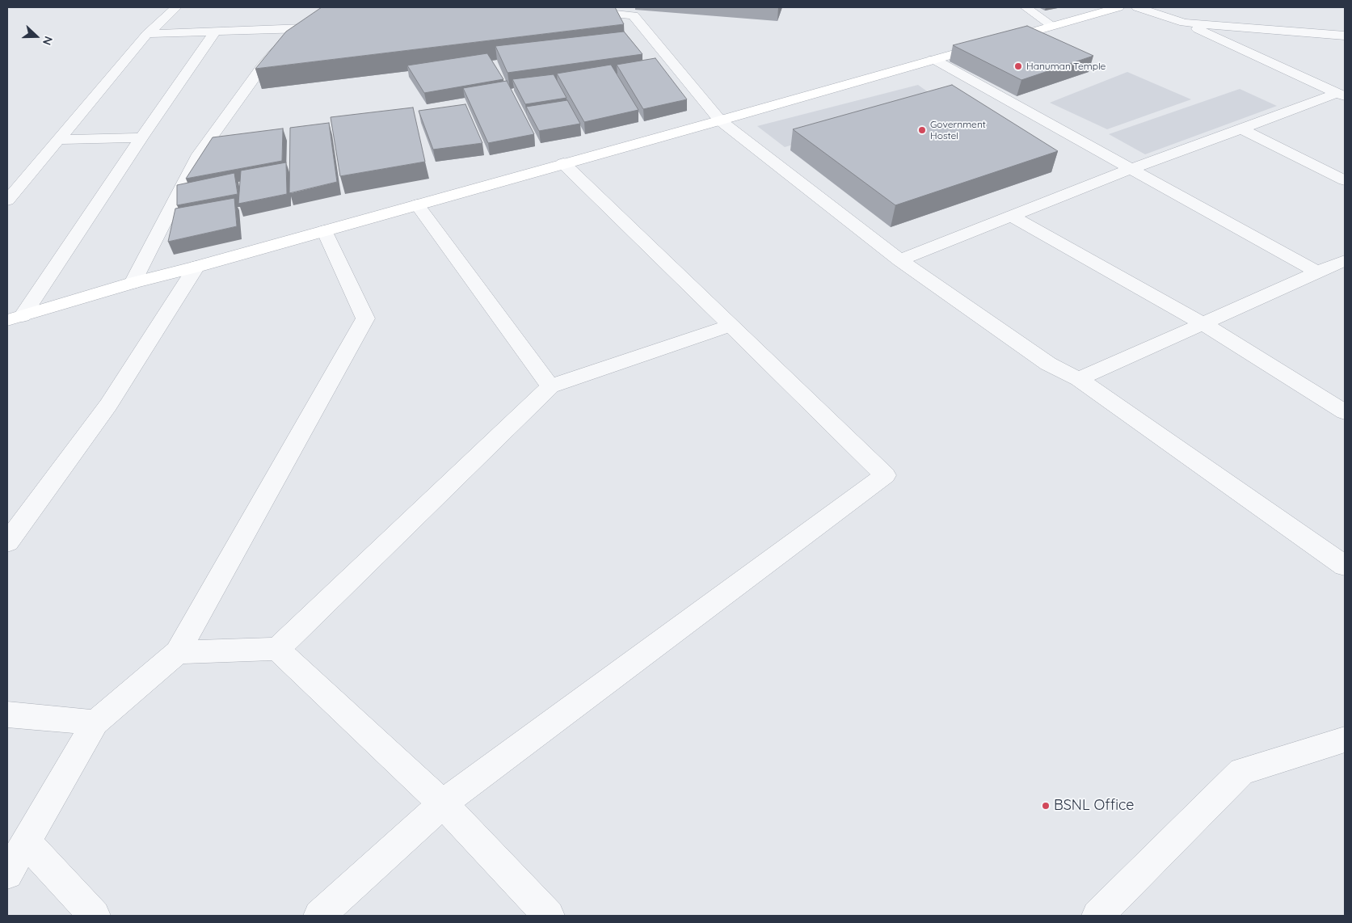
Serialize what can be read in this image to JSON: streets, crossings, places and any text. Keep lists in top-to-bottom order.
{
  "places": ["Hanuman Temple", "Government Hostel", "BSNL Office"],
  "north": "right"
}
